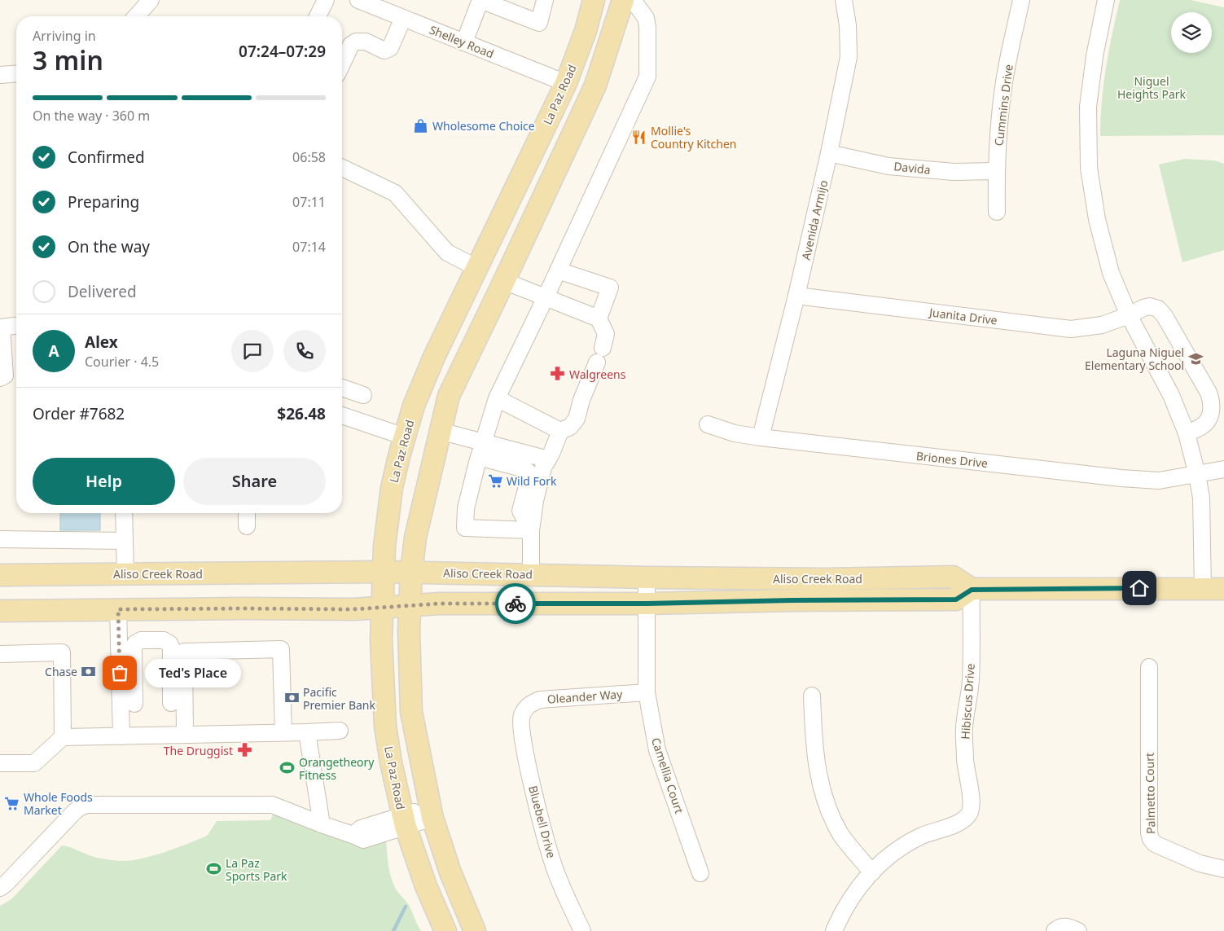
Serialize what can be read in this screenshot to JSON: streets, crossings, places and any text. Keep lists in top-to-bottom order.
{
  "streets": {
    "main road": ["La Paz Road", "Aliso Creek Road"],
    "street": [
      "Shelley Road",
      "Cummins Drive",
      "Davida",
      "Avenida Armijo",
      "Juanita Drive",
      "Briones Drive",
      "Oleander Way",
      "Hibiscus Drive",
      "Camellia Court",
      "Palmetto Court",
      "Bluebell Drive"
    ]
  },
  "crossings": [
    ["Shelley Road", "La Paz Road"],
    ["La Paz Road", "Aliso Creek Road"],
    ["Cummins Drive", "Davida"],
    ["Davida", "Avenida Armijo"],
    ["Avenida Armijo", "Juanita Drive"],
    ["Avenida Armijo", "Briones Drive"],
    ["Aliso Creek Road", "Hibiscus Drive"],
    ["Aliso Creek Road", "Camellia Court"],
    ["Oleander Way", "Camellia Court"],
    ["Oleander Way", "Bluebell Drive"]
  ],
  "parks": ["Niguel Heights Park"],
  "places": {
    "shop": ["Wholesome Choice"],
    "restaurant": ["Mollie's Country Kitchen"],
    "school or university": ["Laguna Niguel Elementary School"],
    "pharmacy": ["Walgreens", "The Druggist"],
    "supermarket": ["Wild Fork", "Whole Foods Market"],
    "bank": ["Chase", "Pacific Premier Bank"],
    "other": ["Ted's Place"],
    "sports": ["Orangetheory Fitness", "La Paz Sports Park"]
  },
  "page": {
    "heading": ["3 min", "Arriving in", "07:24–07:29"],
    "panel": [
      "Alex",
      "Courier · 4.5",
      "Order #7682",
      "$26.48"
    ],
    "bar": "On the way · 360 m",
    "list": [
      ["Confirmed", "06:58"],
      ["Preparing", "07:11"],
      ["On the way", "07:14"],
      "Delivered"
    ],
    "round": "A",
    "buttons": ["Help", "Share"],
    "bubble": "Ted's Place"
  }
}
